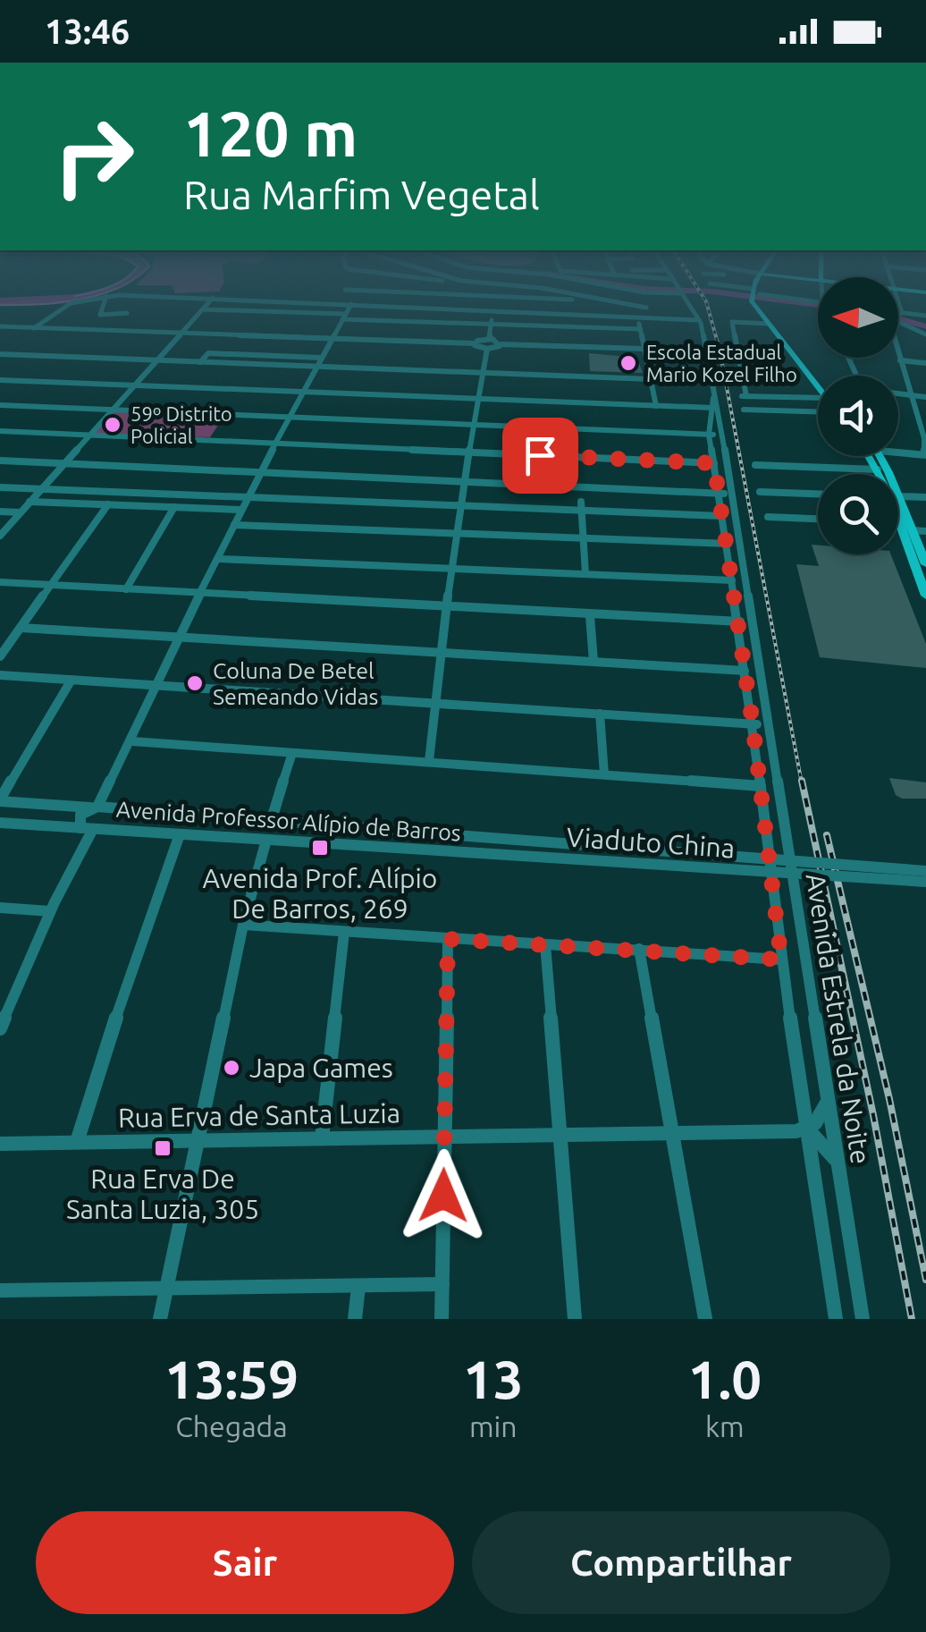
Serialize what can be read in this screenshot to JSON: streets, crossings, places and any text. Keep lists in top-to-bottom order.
{
  "streets": {
    "street": [
      "Avenida Professor Alípio de Barros",
      "Viaduto China",
      "Avenida Estrela da Noite",
      "Rua Erva de Santa Luzia"
    ]
  },
  "crossings": [
    ["Avenida Professor Alípio de Barros", "Viaduto China"],
    ["Avenida Estrela da Noite", "Rua Erva de Santa Luzia"]
  ],
  "places": {
    "other": [
      "Escola Estadual Mario Kozel Filho",
      "59º Distrito Policial",
      "Coluna De Betel Semeando Vidas",
      "Japa Games"
    ],
    "transit": ["Avenida Prof. Alípio De Barros, 269", "Rua Erva De Santa Luzia, 305"]
  },
  "north": "left",
  "page": {
    "status": "13:46",
    "turn": ["120 m", "Rua Marfim Vegetal"],
    "eta": [
      "13:59",
      "Chegada",
      "13",
      "min",
      "1.0",
      "km"
    ],
    "buttons": ["Sair", "Compartilhar"]
  }
}
